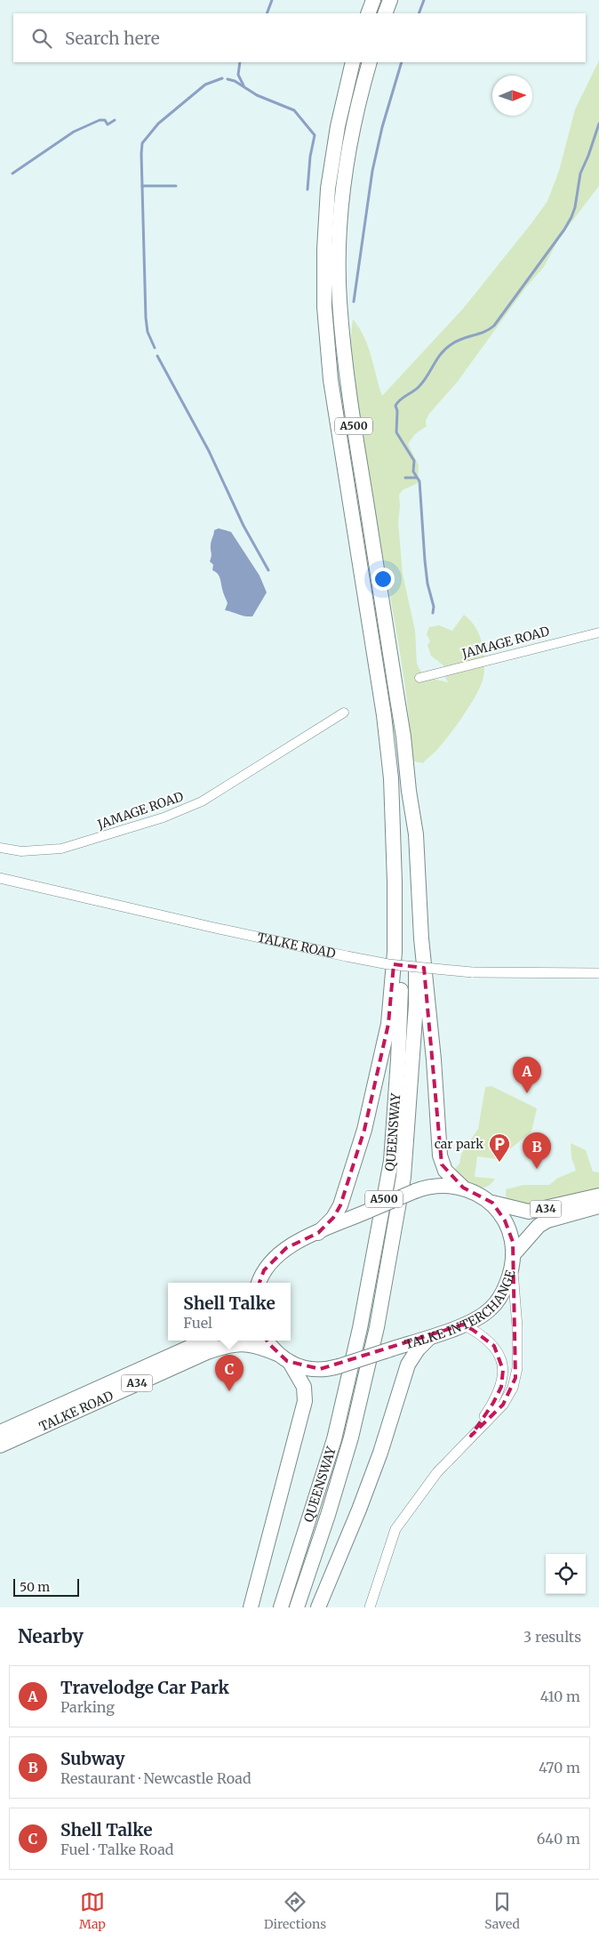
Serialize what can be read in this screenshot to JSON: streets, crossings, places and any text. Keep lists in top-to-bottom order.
{
  "streets": {
    "highway": [
      "A500",
      "TALKE ROAD",
      "QUEENSWAY",
      "A34",
      "TALKE INTERCHANGE"
    ],
    "street": ["JAMAGE ROAD"]
  },
  "crossings": [
    ["A500", "QUEENSWAY"],
    ["TALKE ROAD", "TALKE INTERCHANGE"],
    ["A34", "TALKE INTERCHANGE"]
  ],
  "places": {
    "parking": ["car park"]
  },
  "scale_bar": "50 m",
  "north": "right",
  "page": {
    "search": "Search here",
    "pins": ["A", "B", "C"],
    "popup": ["Shell Talke", "Fuel"],
    "scale": "50 m",
    "heading": ["Nearby", "3 results"],
    "list": [
      {
        "mark": "A",
        "name": "Travelodge Car Park",
        "note": "Parking",
        "value": "410 m"
      },
      {
        "mark": "B",
        "name": "Subway",
        "note": "Restaurant · Newcastle Road",
        "value": "470 m"
      },
      {
        "mark": "C",
        "name": "Shell Talke",
        "note": "Fuel · Talke Road",
        "value": "640 m"
      }
    ],
    "nav": ["Map", "Directions", "Saved"]
  }
}
